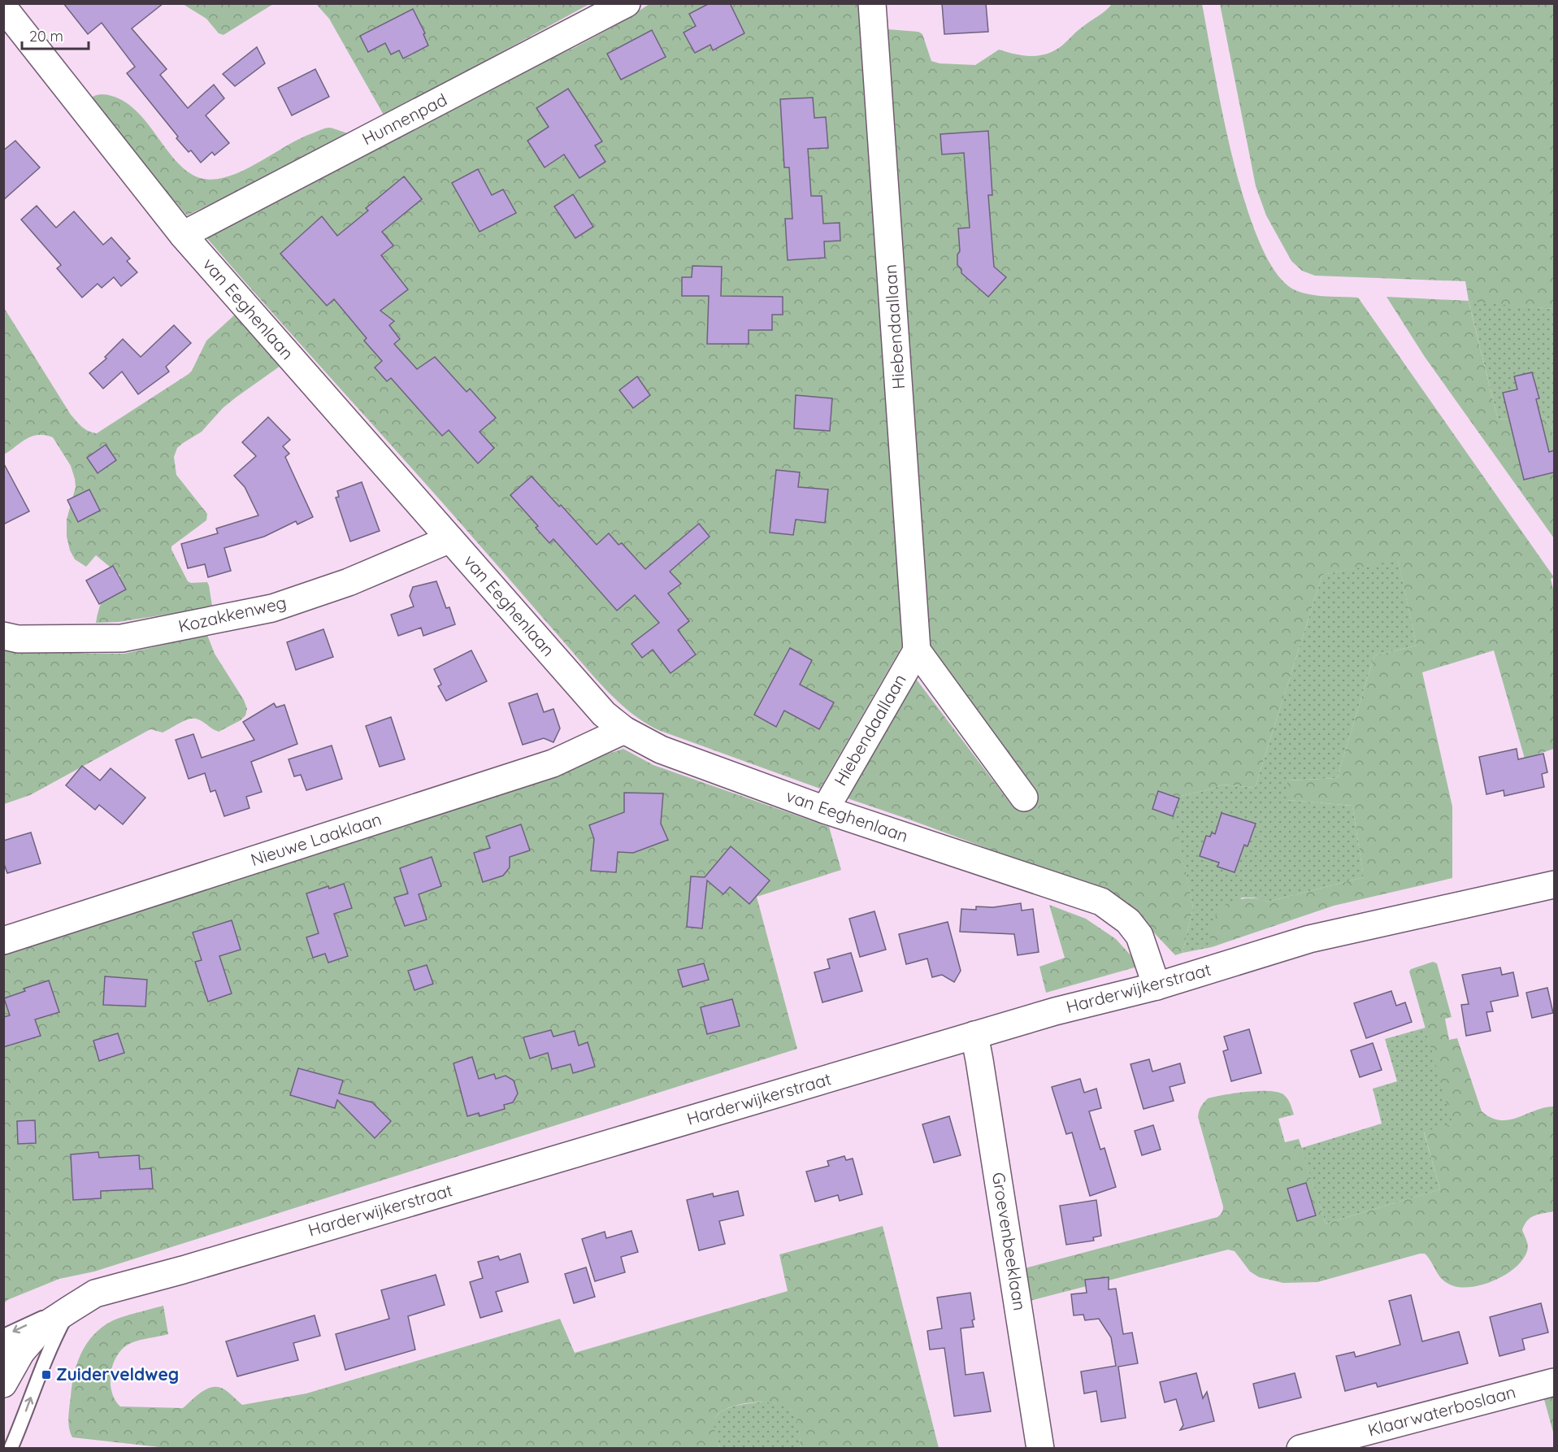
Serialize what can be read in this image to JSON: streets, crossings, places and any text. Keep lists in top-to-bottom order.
{
  "streets": {
    "street": [
      "Hunnenpad",
      "van Eeghenlaan",
      "Hiebendaallaan",
      "Kozakkenweg",
      "Nieuwe Laaklaan",
      "Harderwijkerstraat",
      "Groevenbeeklaan",
      "Klaarwaterboslaan"
    ]
  },
  "crossings": [
    ["Hunnenpad", "van Eeghenlaan"],
    ["van Eeghenlaan", "Hiebendaallaan"],
    ["van Eeghenlaan", "Kozakkenweg"],
    ["van Eeghenlaan", "Nieuwe Laaklaan"],
    ["van Eeghenlaan", "Harderwijkerstraat"],
    ["Harderwijkerstraat", "Groevenbeeklaan"]
  ],
  "places": {
    "transit": ["Zuiderveldweg"]
  },
  "scale_bar": "20 m"
}
